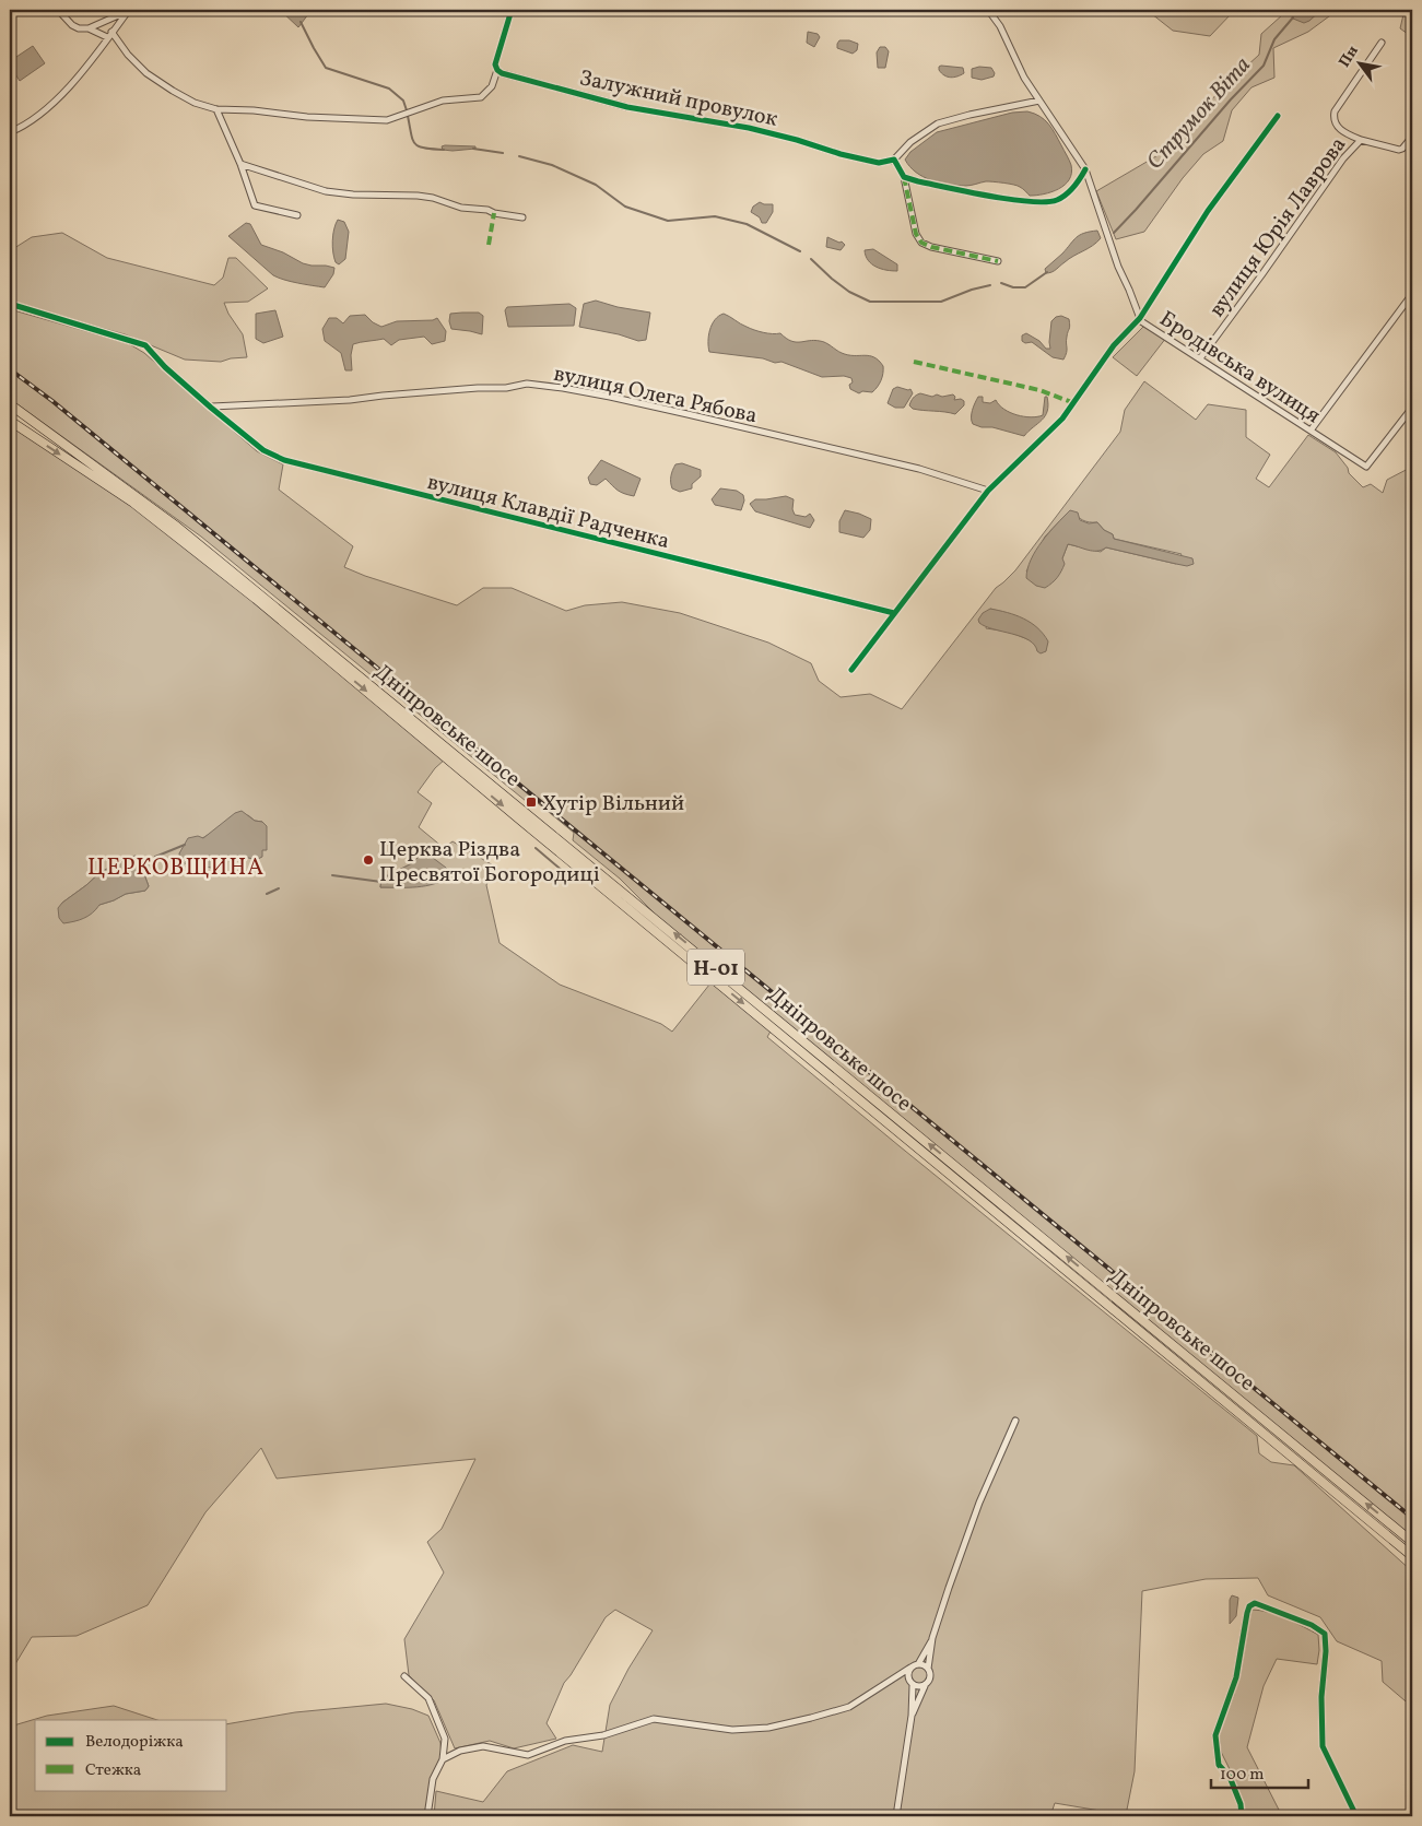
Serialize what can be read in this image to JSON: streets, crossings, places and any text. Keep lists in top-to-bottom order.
{
  "streets": {
    "main road": ["Дніпровське шосе", "Н-01"],
    "street": [
      "Залужний провулок",
      "вулиця Юрія Лаврова",
      "Бродівська вулиця",
      "вулиця Олега Рябова",
      "вулиця Клавдії Радченка"
    ]
  },
  "crossings": [
    ["вулиця Юрія Лаврова", "Бродівська вулиця"],
    ["вулиця Олега Рябова", "вулиця Клавдії Радченка"]
  ],
  "districts": ["ЦЕРКОВЩИНА"],
  "water": ["Струмок Віта"],
  "places": {
    "transit": ["Хутір Вільний"],
    "other": ["Церква Різдва Пресвятої Богородиці"]
  },
  "legend": ["Велодоріжка", "Стежка"],
  "scale_bar": "100 m",
  "north": "top left"
}
